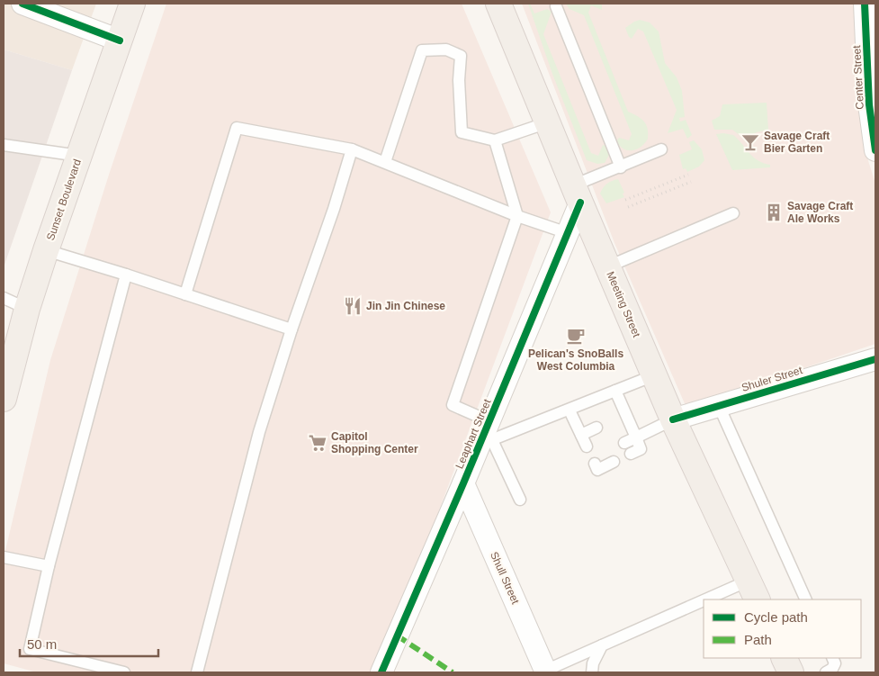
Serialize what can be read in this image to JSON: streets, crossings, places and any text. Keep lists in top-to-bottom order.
{
  "streets": {
    "main road": ["Sunset Boulevard", "Meeting Street"],
    "street": [
      "Center Street",
      "Shuler Street",
      "Leaphart Street",
      "Shull Street"
    ]
  },
  "crossings": [
    ["Meeting Street", "Shuler Street"],
    ["Meeting Street", "Leaphart Street"],
    ["Leaphart Street", "Shull Street"]
  ],
  "places": {
    "bar": ["Savage Craft Bier Garten"],
    "building": ["Savage Craft Ale Works"],
    "restaurant": ["Jin Jin Chinese"],
    "cafe": ["Pelican's SnoBalls West Columbia"],
    "supermarket": ["Capitol Shopping Center"]
  },
  "legend": ["Cycle path", "Path"],
  "scale_bar": "50 m"
}
